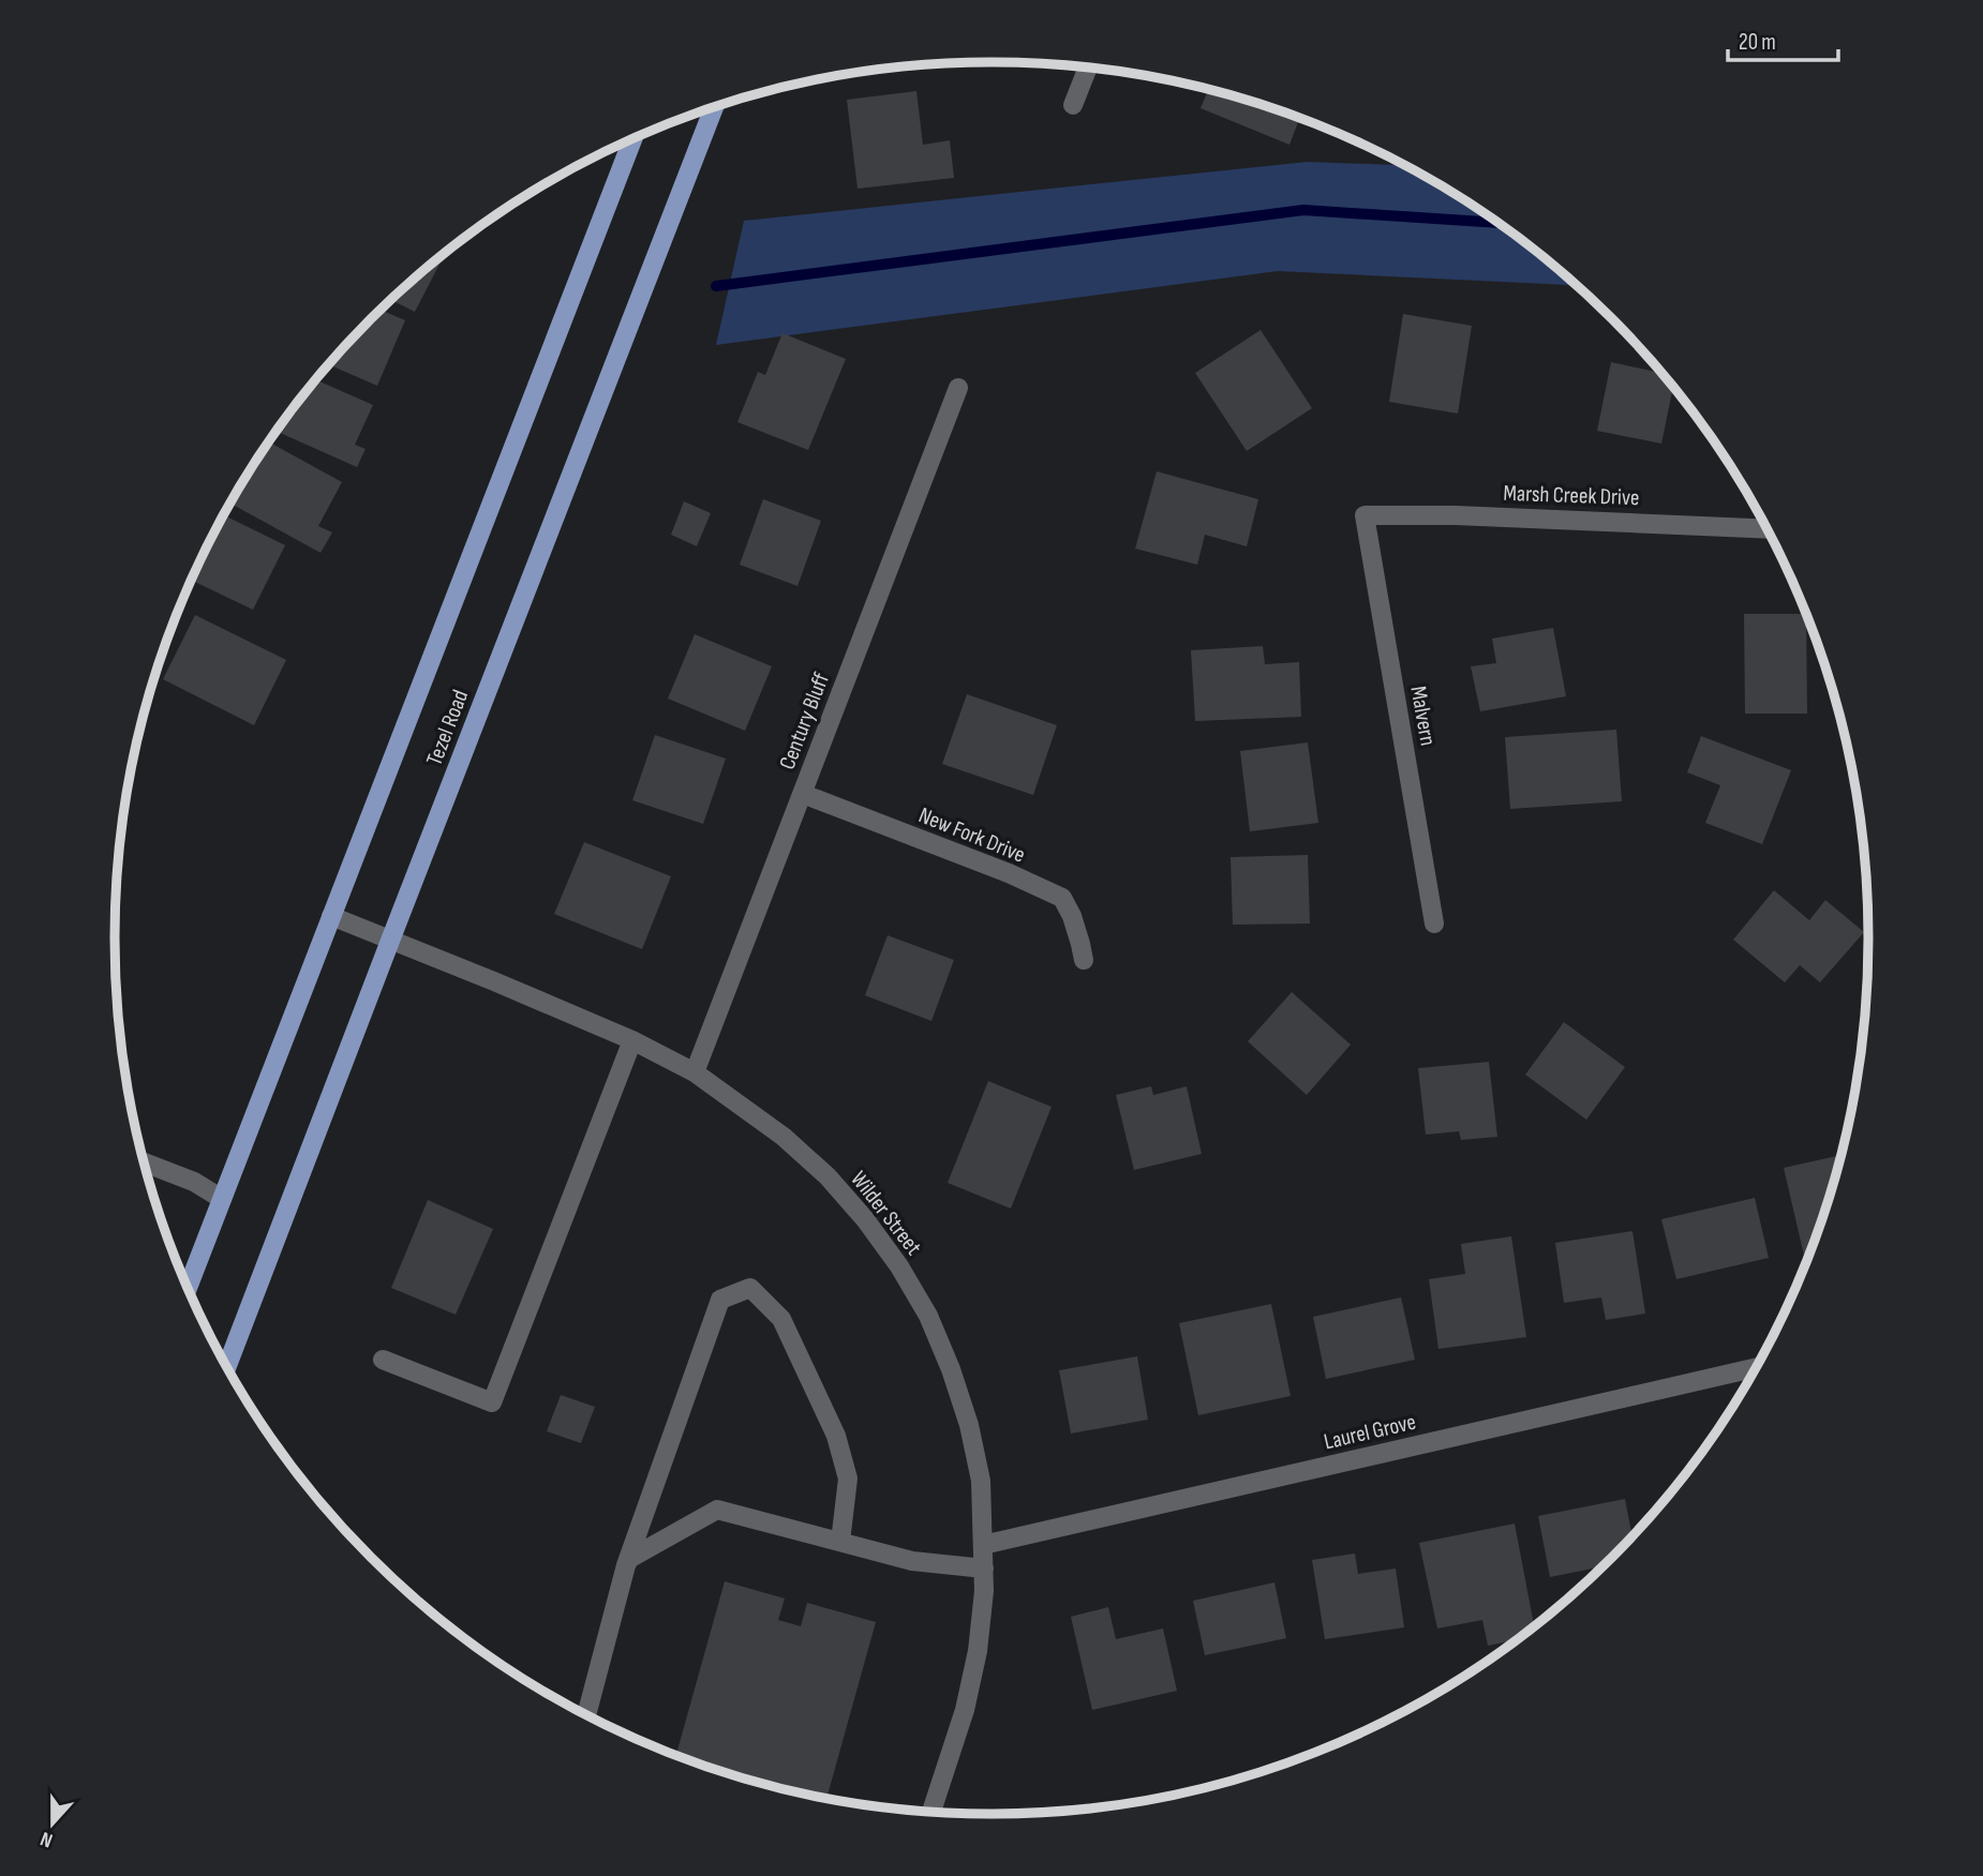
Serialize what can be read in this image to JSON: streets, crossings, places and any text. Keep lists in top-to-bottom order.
{
  "streets": {
    "main road": ["Tezel Road"],
    "street": [
      "Marsh Creek Drive",
      "Malvern",
      "Century Bluff",
      "New Fork Drive",
      "Wilder Street",
      "Laurel Grove"
    ]
  },
  "crossings": [
    ["Marsh Creek Drive", "Malvern"],
    ["Century Bluff", "New Fork Drive"],
    ["Century Bluff", "Wilder Street"],
    ["Tezel Road", "Wilder Street"],
    ["Wilder Street", "Laurel Grove"]
  ],
  "scale_bar": "20 m",
  "north": "bottom"
}
